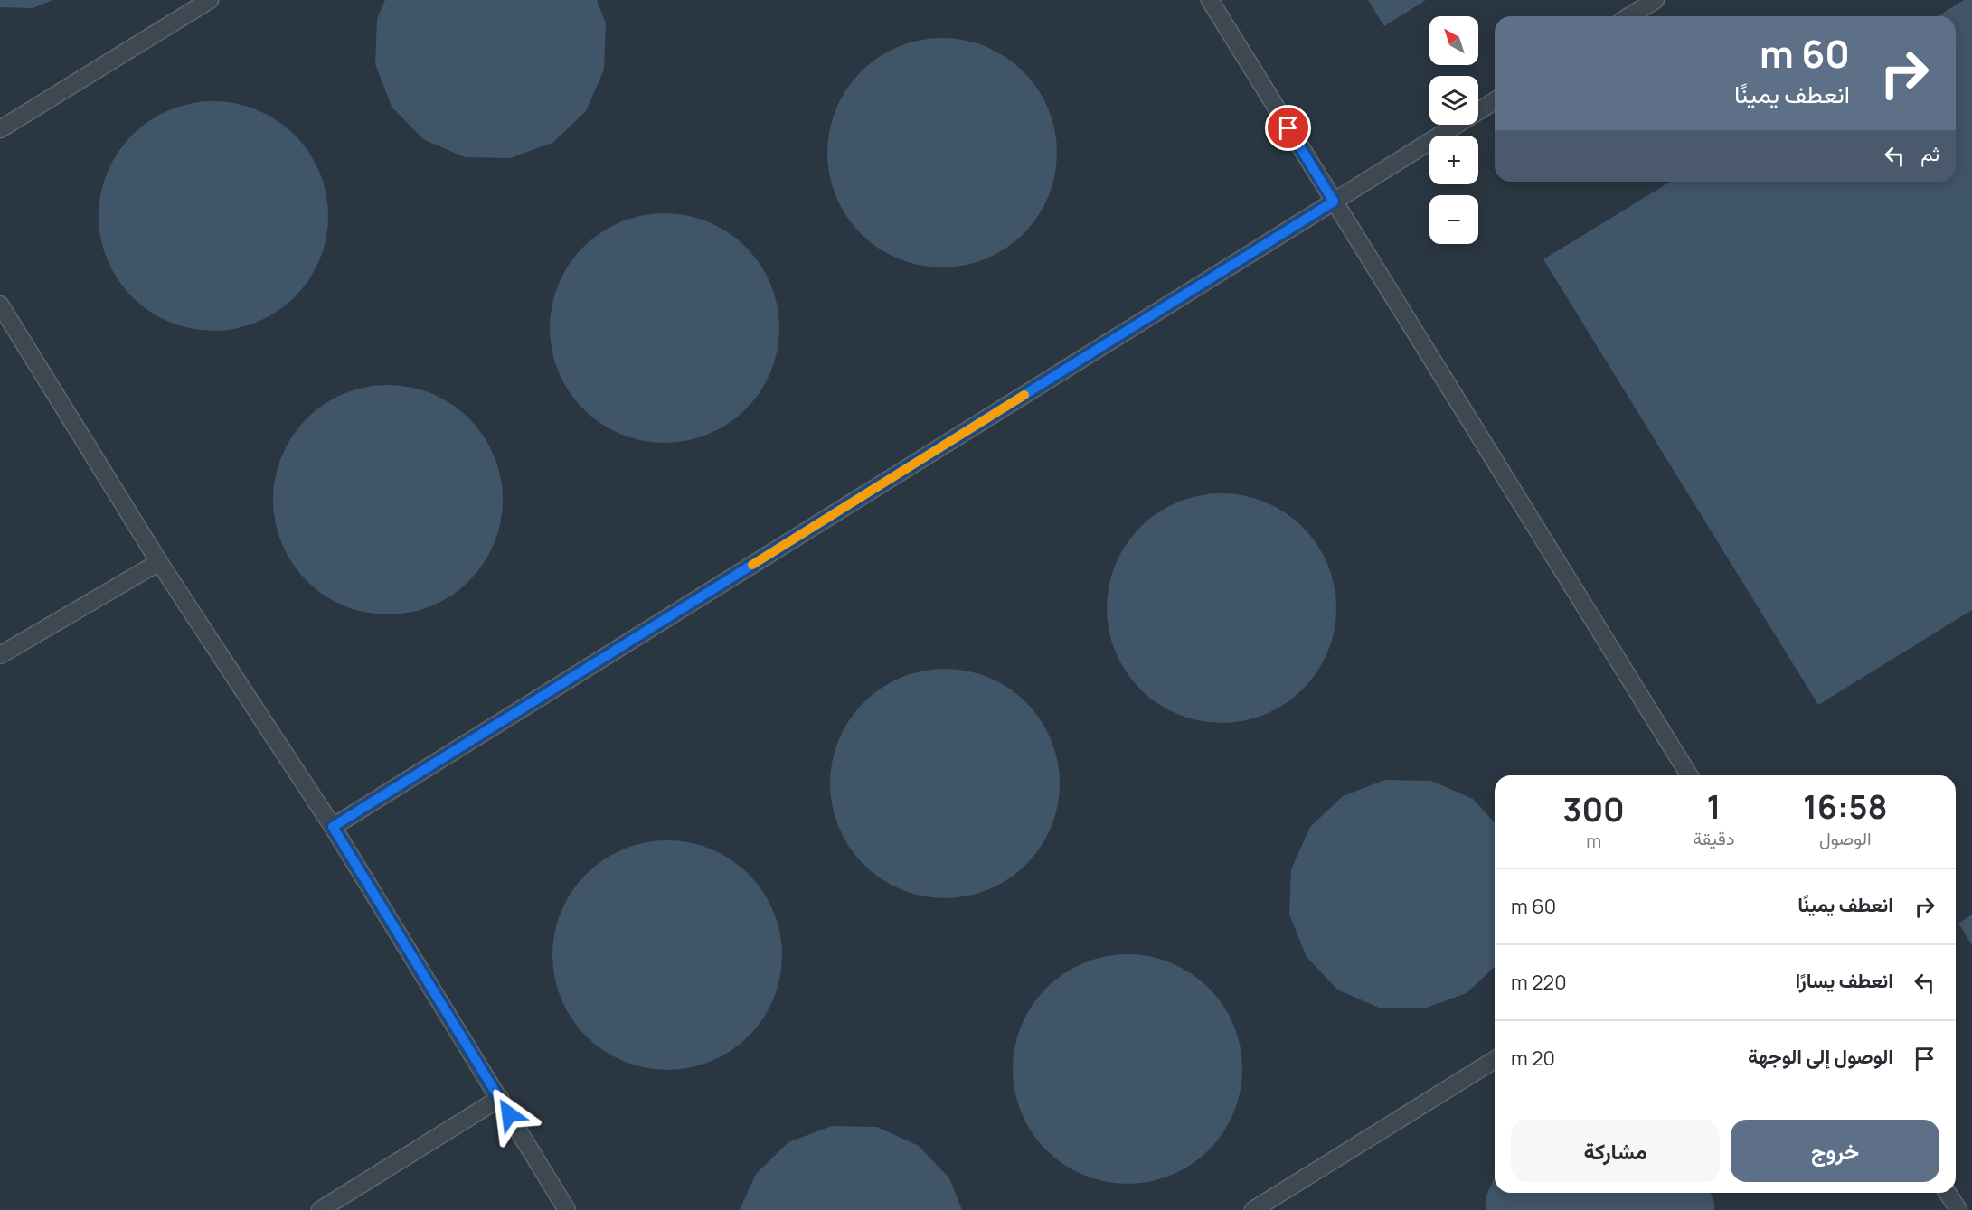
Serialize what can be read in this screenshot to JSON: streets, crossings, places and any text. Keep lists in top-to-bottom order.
{
  "north": "top left",
  "page": {
    "map_buttons": ["+", "−"],
    "turn": ["60 m", "انعطف يمينًا"],
    "then": "ثم",
    "eta": [
      "16:58",
      "الوصول",
      "1",
      "دقيقة",
      "300",
      "m"
    ],
    "list": [
      {
        "name": "انعطف يمينًا",
        "value": "60 m"
      },
      {
        "name": "انعطف يسارًا",
        "value": "220 m"
      },
      {
        "name": "الوصول إلى الوجهة",
        "value": "20 m"
      }
    ],
    "buttons": ["خروج", "مشاركة"]
  }
}
